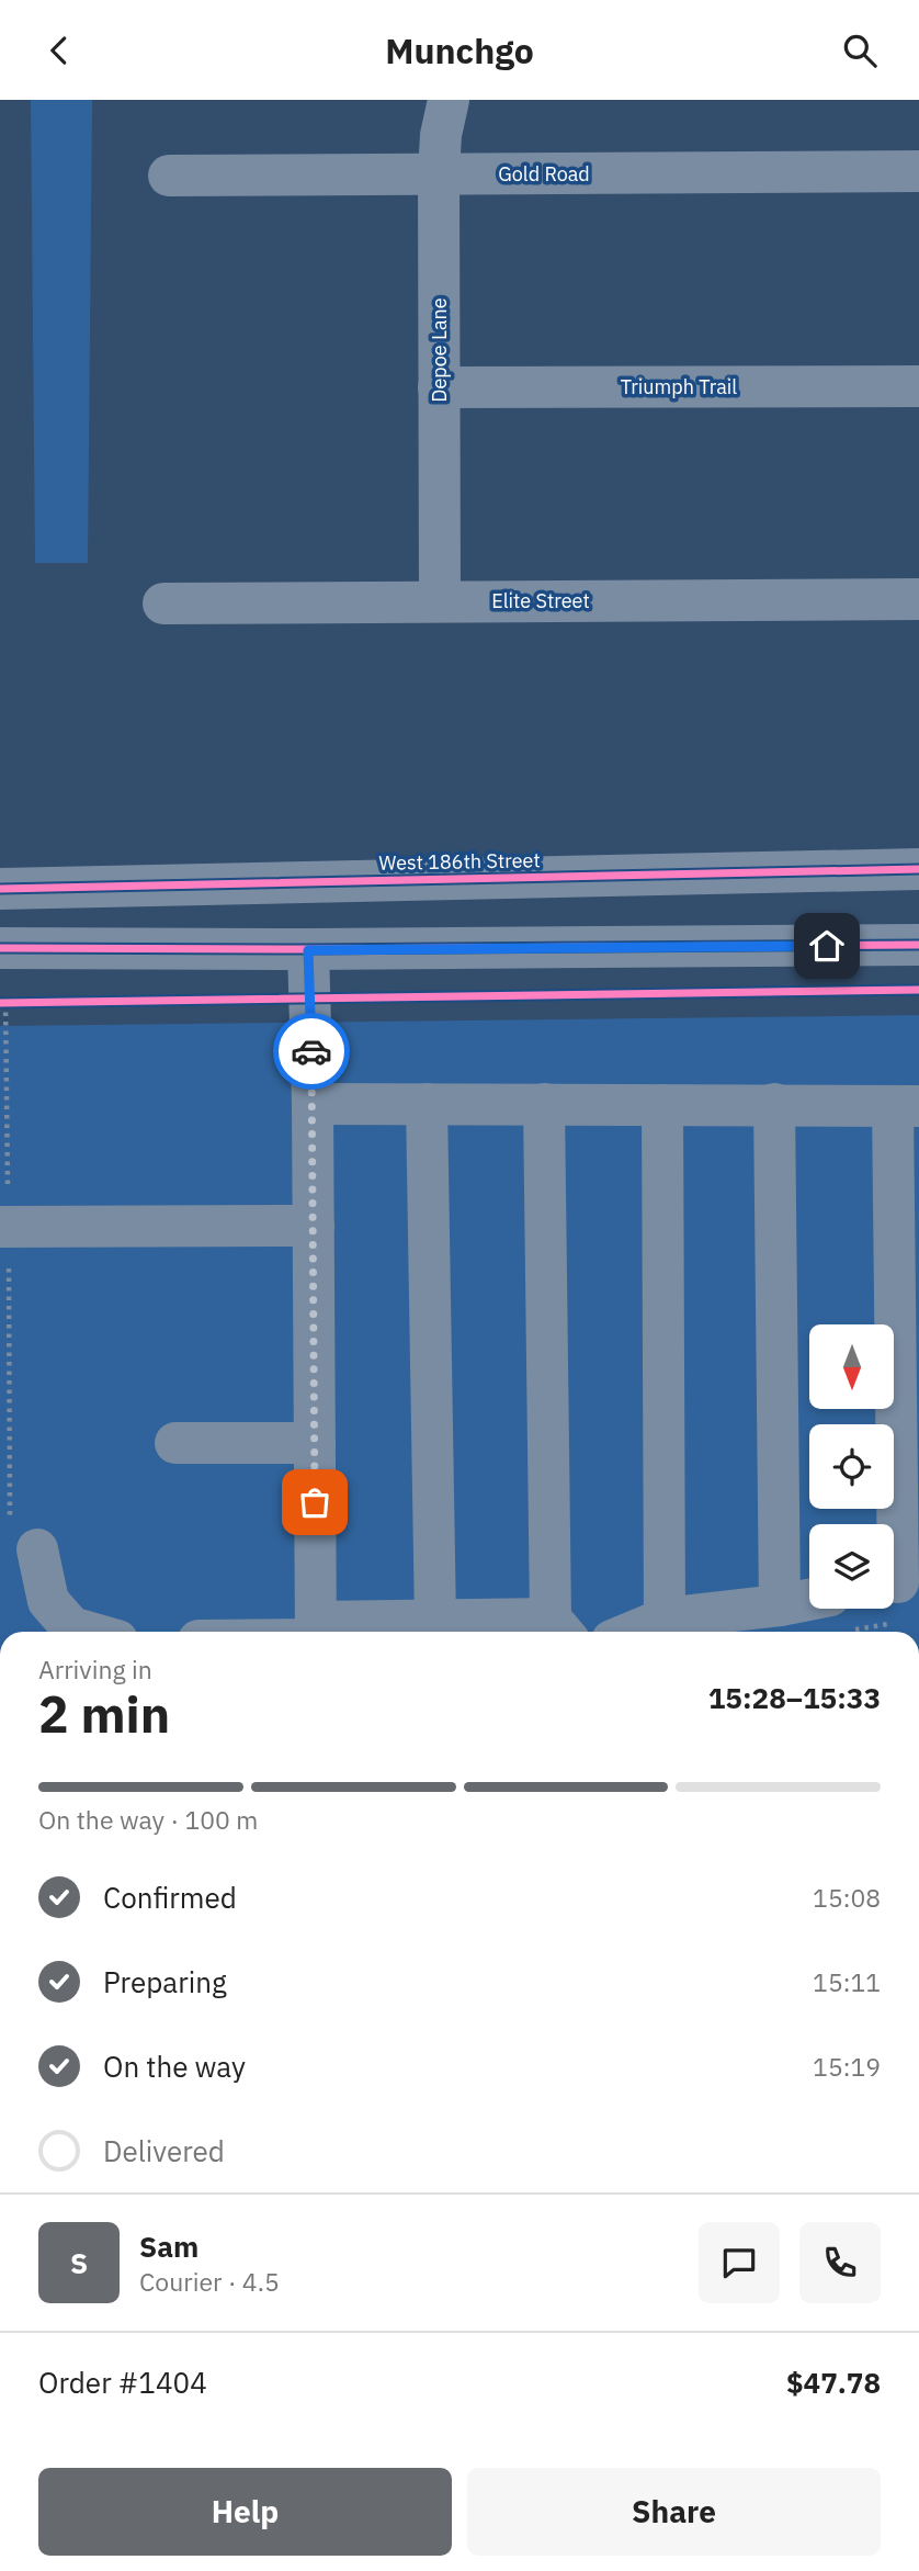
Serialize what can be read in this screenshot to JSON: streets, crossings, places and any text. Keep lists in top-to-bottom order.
{
  "streets": {
    "street": [
      "Gold Road",
      "Depoe Lane",
      "Triumph Trail",
      "Elite Street",
      "West 186th Street"
    ]
  },
  "crossings": [
    ["Gold Road", "Depoe Lane"],
    ["Depoe Lane", "Triumph Trail"],
    ["Depoe Lane", "Elite Street"]
  ],
  "north": "bottom",
  "page": {
    "header": "Munchgo",
    "heading": ["2 min", "Arriving in", "15:28–15:33"],
    "panel": [
      "Sam",
      "Courier · 4.5",
      "Order #1404",
      "$47.78"
    ],
    "bar": "On the way · 100 m",
    "list": [
      ["Confirmed", "15:08"],
      ["Preparing", "15:11"],
      ["On the way", "15:19"],
      "Delivered"
    ],
    "round": "S",
    "buttons": ["Help", "Share"]
  }
}
